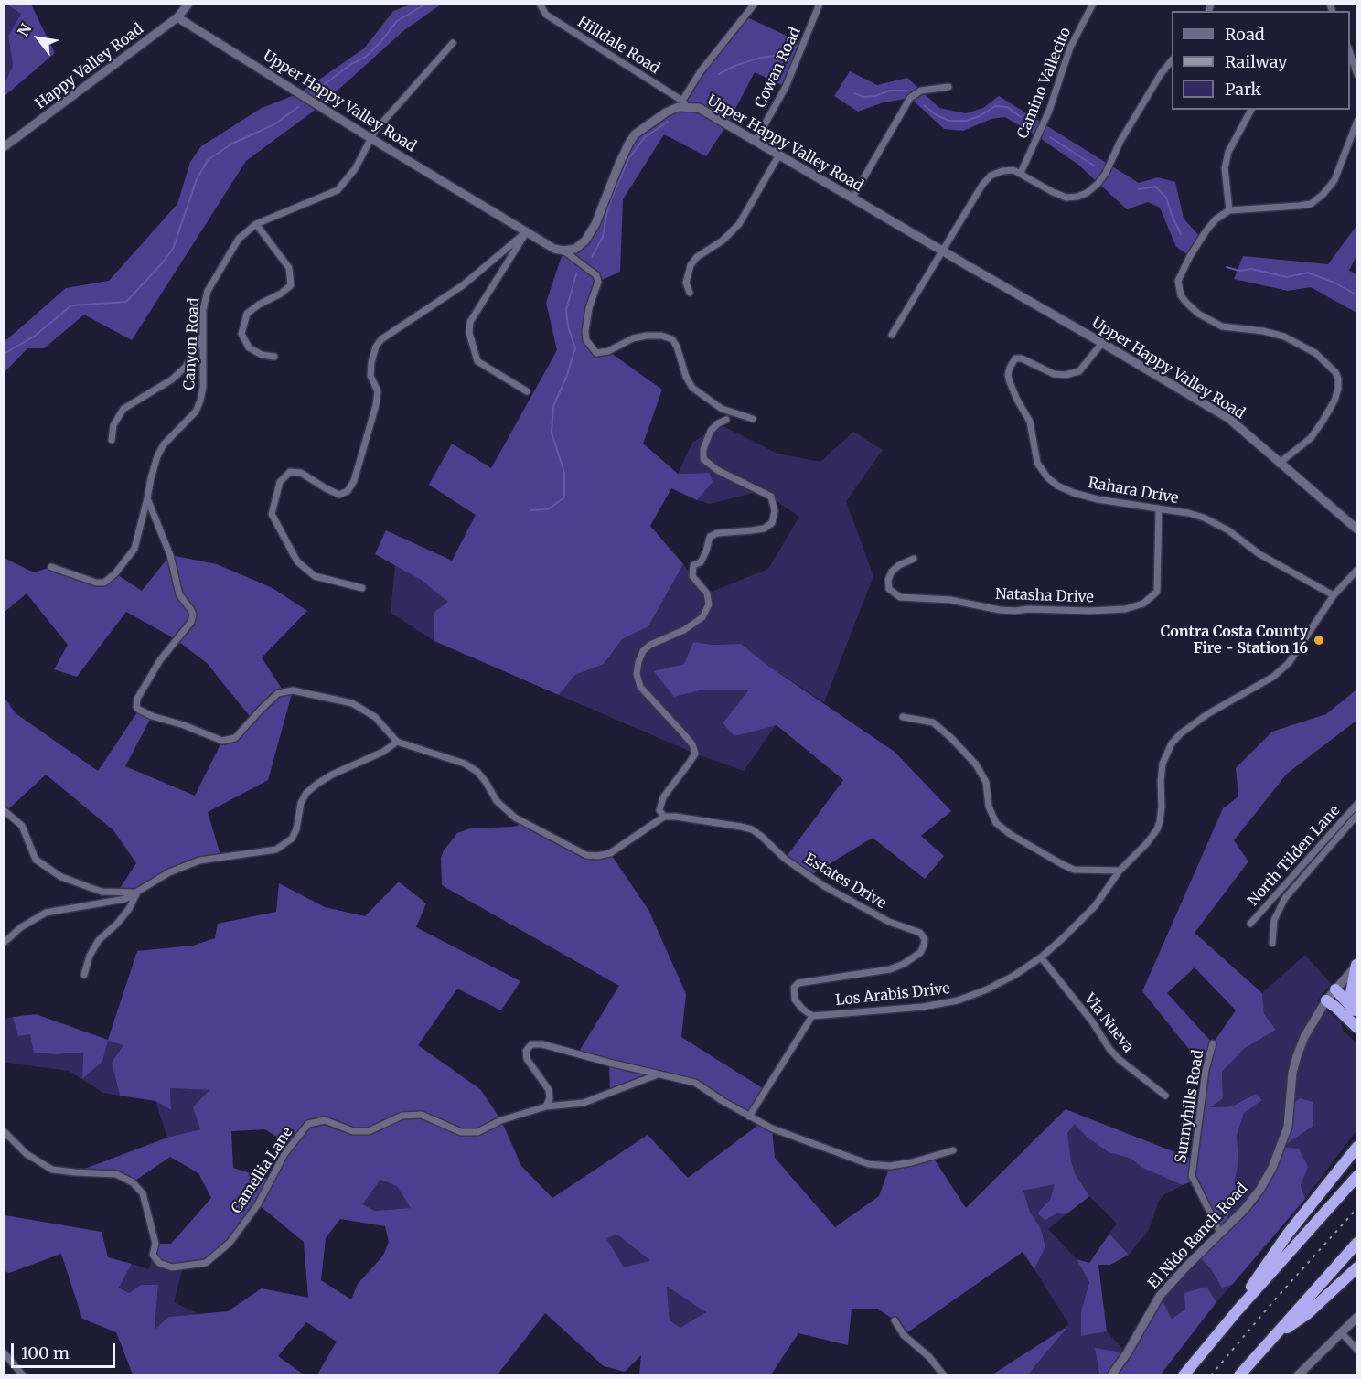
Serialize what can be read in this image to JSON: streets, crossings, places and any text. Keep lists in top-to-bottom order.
{
  "streets": {
    "street": [
      "Hilldale Road",
      "Happy Valley Road",
      "Cowan Road",
      "Camino Vallecito",
      "Upper Happy Valley Road",
      "Canyon Road",
      "Rahara Drive",
      "Natasha Drive",
      "North Tilden Lane",
      "Estates Drive",
      "Los Arabis Drive",
      "Via Nueva",
      "Sunnyhills Road",
      "Camellia Lane",
      "El Nido Ranch Road"
    ]
  },
  "crossings": [
    ["Hilldale Road", "Upper Happy Valley Road"],
    ["Happy Valley Road", "Upper Happy Valley Road"],
    ["Cowan Road", "Upper Happy Valley Road"],
    ["Upper Happy Valley Road", "Canyon Road"],
    ["Upper Happy Valley Road", "Rahara Drive"],
    ["Rahara Drive", "Natasha Drive"],
    ["Rahara Drive", "Los Arabis Drive"],
    ["Estates Drive", "Los Arabis Drive"],
    ["Los Arabis Drive", "Via Nueva"],
    ["Sunnyhills Road", "El Nido Ranch Road"]
  ],
  "places": ["Contra Costa County Fire - Station 16"],
  "legend": ["Road", "Railway", "Park"],
  "scale_bar": "100 m",
  "north": "top left"
}
